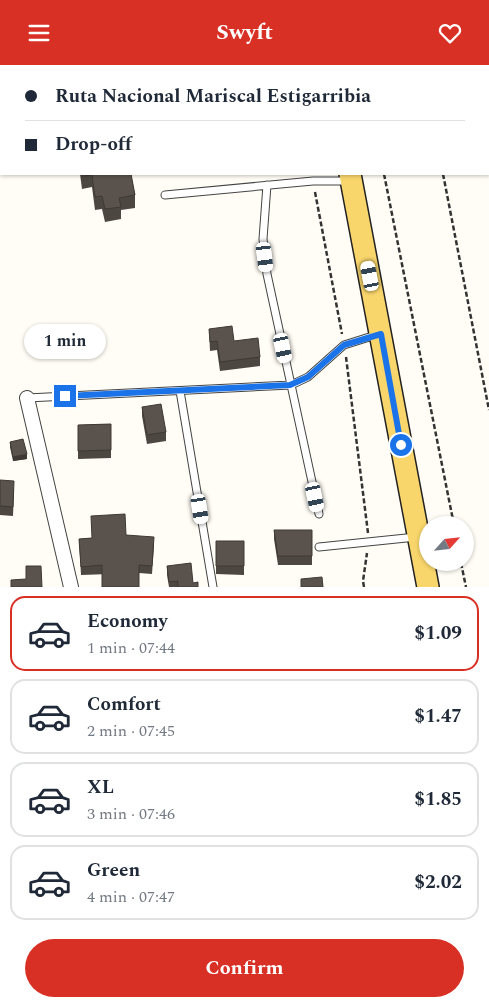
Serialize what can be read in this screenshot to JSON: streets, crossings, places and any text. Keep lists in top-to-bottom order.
{
  "north": "top right",
  "page": {
    "header": "Swyft",
    "banner": ["Ruta Nacional Mariscal Estigarribia", "Drop-off"],
    "bubble": "1 min",
    "list": [
      {
        "name": "Economy",
        "note": "1 min · 07:44",
        "value": "$1.09"
      },
      {
        "name": "Comfort",
        "note": "2 min · 07:45",
        "value": "$1.47"
      },
      {
        "name": "XL",
        "note": "3 min · 07:46",
        "value": "$1.85"
      },
      {
        "name": "Green",
        "note": "4 min · 07:47",
        "value": "$2.02"
      }
    ],
    "buttons": "Confirm"
  }
}
